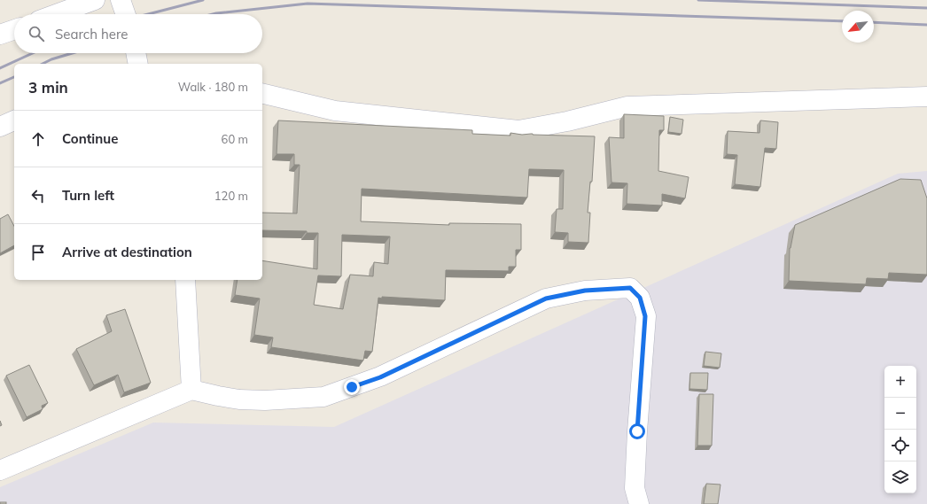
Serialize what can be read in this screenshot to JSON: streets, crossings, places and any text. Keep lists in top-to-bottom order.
{
  "north": "bottom left",
  "page": {
    "search": "Search here",
    "heading": ["3 min", "Walk · 180 m"],
    "list": [
      ["Continue", "60 m"],
      ["Turn left", "120 m"],
      "Arrive at destination"
    ],
    "map_buttons": ["+", "−"]
  }
}
